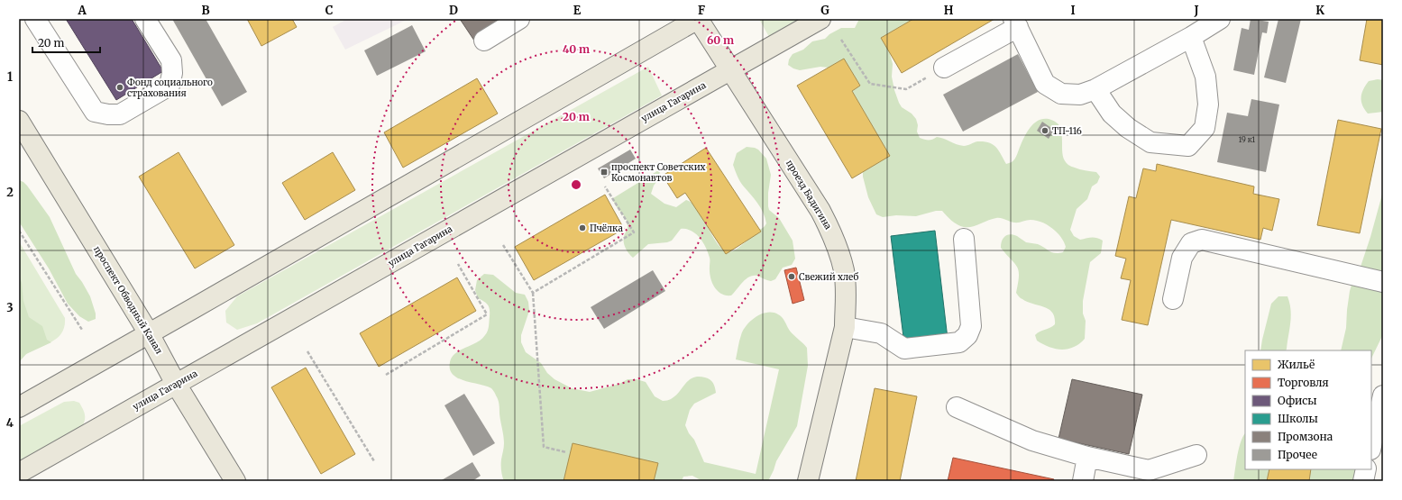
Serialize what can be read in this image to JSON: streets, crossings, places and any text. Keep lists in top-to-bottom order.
{
  "streets": {
    "main road": ["улица Гагарина", "проезд Бадигина", "проспект Обводный Канал"]
  },
  "crossings": [
    ["улица Гагарина", "проезд Бадигина"],
    ["улица Гагарина", "проспект Обводный Канал"]
  ],
  "places": {
    "other": [
      "Фонд социального страхования",
      "ТП-116",
      "Пчёлка",
      "Свежий хлеб"
    ],
    "transit": ["проспект Советских Космонавтов"]
  },
  "house_numbers": ["19 к1"],
  "legend": [
    "Жильё",
    "Торговля",
    "Офисы",
    "Школы",
    "Промзона",
    "Прочее"
  ],
  "scale_bar": "20 m",
  "grid": {
    "columns": [
      "A",
      "B",
      "C",
      "D",
      "E",
      "F",
      "G",
      "H",
      "I",
      "J",
      "K"
    ],
    "rows": [
      "1",
      "2",
      "3",
      "4"
    ]
  },
  "rings": ["60 m", "40 m", "20 m"]
}
